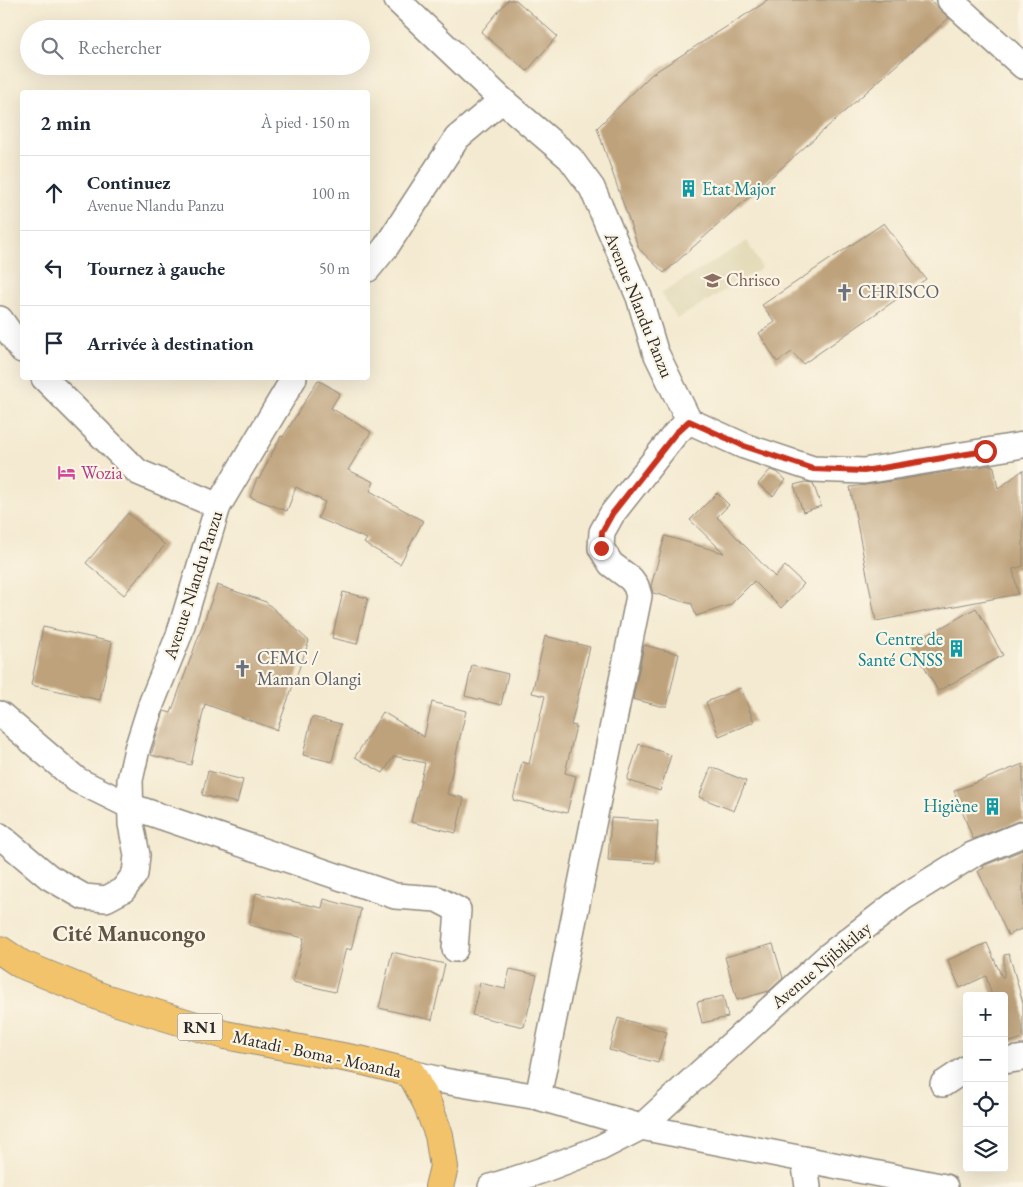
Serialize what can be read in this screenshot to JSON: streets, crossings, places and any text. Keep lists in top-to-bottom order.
{
  "streets": {
    "highway": ["RN1", "Matadi - Boma - Moanda"],
    "street": ["Avenue Nlandu Panzu", "Avenue Njibikilay"]
  },
  "districts": ["Cité Manucongo"],
  "places": {
    "building": ["Etat Major", "Centre de Santé CNSS", "Higiène"],
    "school or university": ["Chrisco"],
    "church": ["CHRISCO", "CFMC / Maman Olangi"],
    "hotel": ["Wozia"]
  },
  "page": {
    "search": "Rechercher",
    "heading": ["2 min", "À pied · 150 m"],
    "list": [
      ["Continuez", "Avenue Nlandu Panzu", "100 m"],
      ["Tournez à gauche", "50 m"],
      "Arrivée à destination"
    ],
    "map_buttons": ["+", "−"]
  }
}
